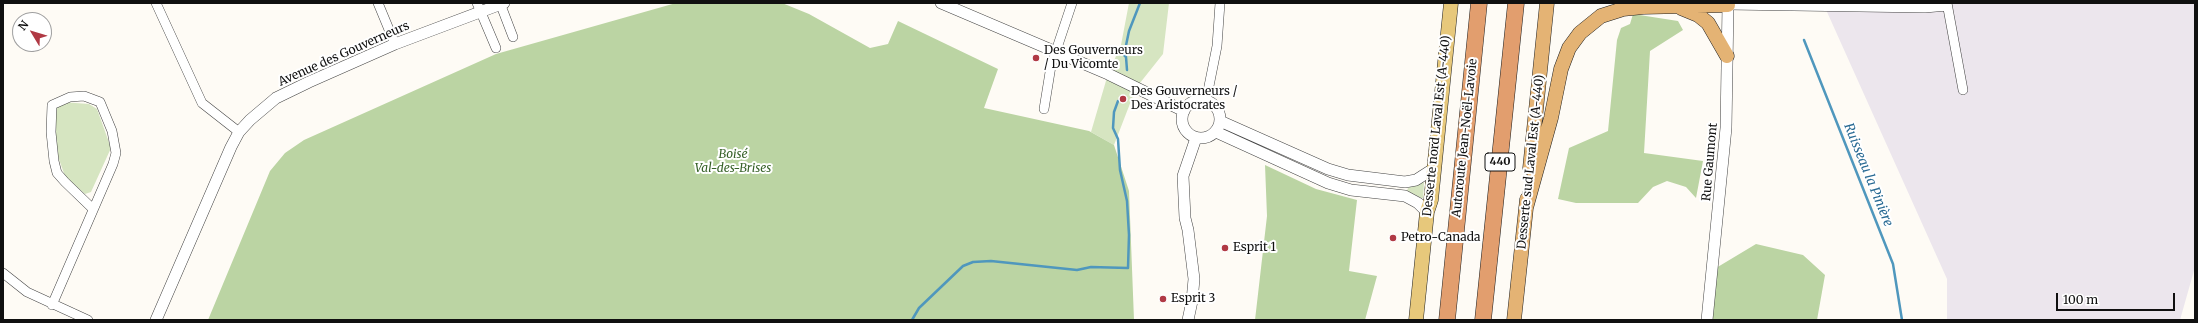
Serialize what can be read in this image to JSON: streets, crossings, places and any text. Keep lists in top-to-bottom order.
{
  "streets": {
    "highway": ["Autoroute Jean-Noël-Lavoie", "440", "Desserte sud Laval Est (A-440)"],
    "main road": ["Desserte nord Laval Est (A-440)"],
    "street": ["Avenue des Gouverneurs", "Rue Gaumont"]
  },
  "water": ["Ruisseau la Pinière"],
  "parks": ["Boisé Val-des-Brises"],
  "places": [
    "Des Gouverneurs / Du Vicomte",
    "Des Gouverneurs / Des Aristocrates",
    "Petro-Canada",
    "Esprit 1",
    "Esprit 3"
  ],
  "scale_bar": "100 m",
  "north": "top left"
}
